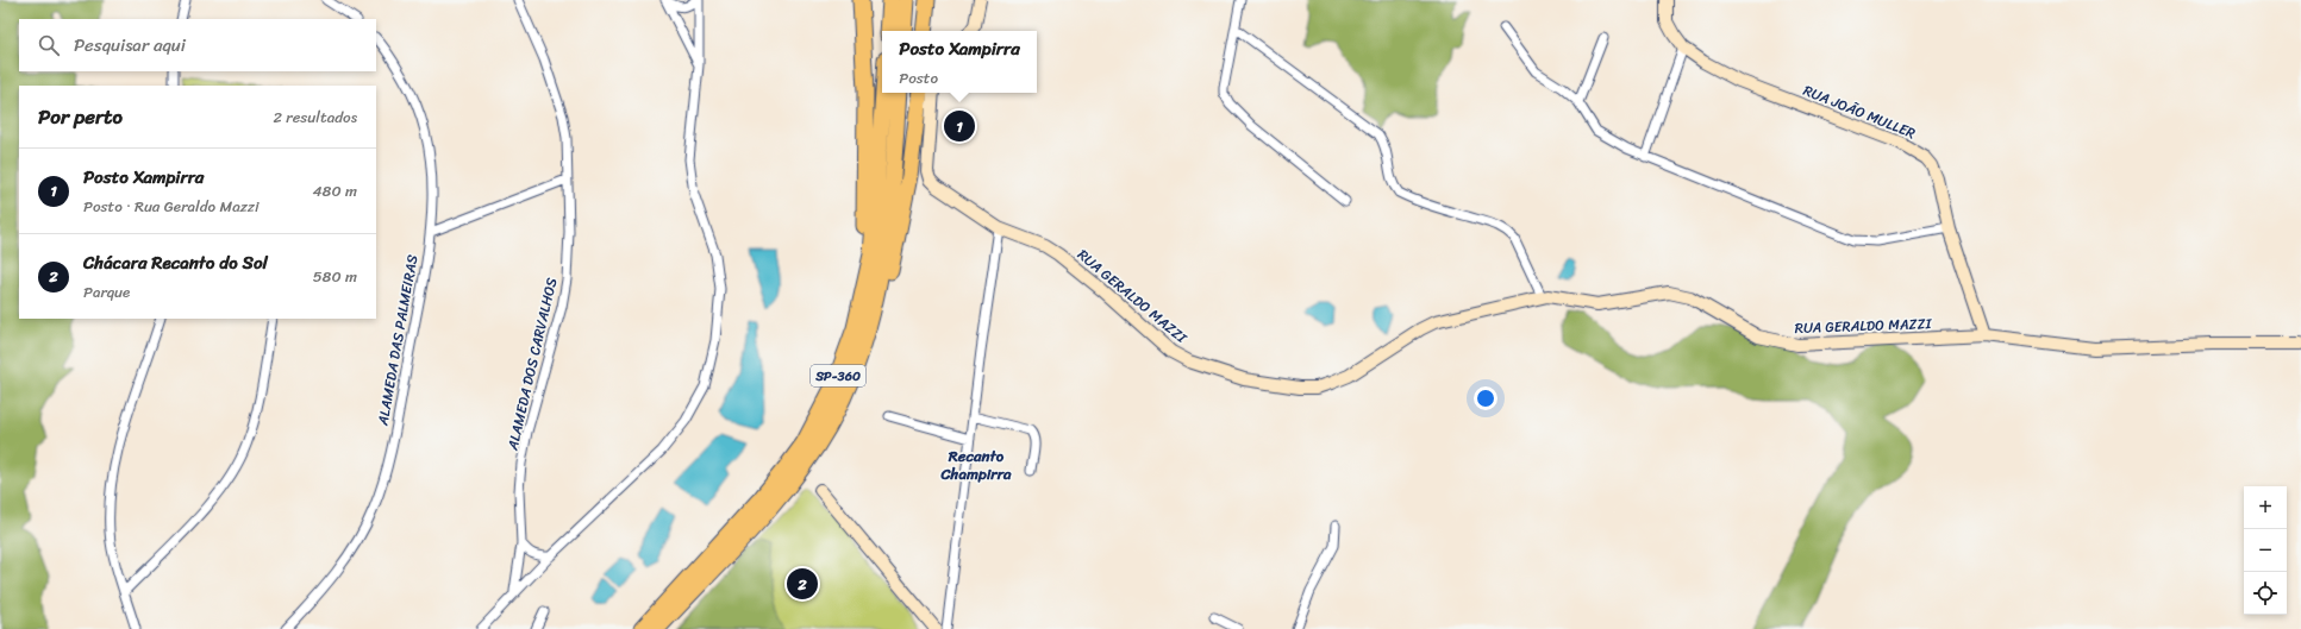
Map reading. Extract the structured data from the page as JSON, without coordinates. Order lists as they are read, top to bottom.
{
  "streets": {
    "highway": ["SP-360"],
    "street": [
      "RUA JOÃO MULLER",
      "RUA GERALDO MAZZI",
      "ALAMEDA DAS PALMEIRAS",
      "ALAMEDA DOS CARVALHOS"
    ]
  },
  "crossings": [
    ["RUA JOÃO MULLER", "RUA GERALDO MAZZI"]
  ],
  "districts": ["Recanto Champirra"],
  "page": {
    "search": "Pesquisar aqui",
    "popup": ["Posto Xampirra", "Posto"],
    "heading": ["Por perto", "2 resultados"],
    "pins": ["1", "2"],
    "list": [
      {
        "mark": "1",
        "name": "Posto Xampirra",
        "note": "Posto · Rua Geraldo Mazzi",
        "value": "480 m"
      },
      {
        "mark": "2",
        "name": "Chácara Recanto do Sol",
        "note": "Parque",
        "value": "580 m"
      }
    ],
    "map_buttons": ["+", "−"]
  }
}
